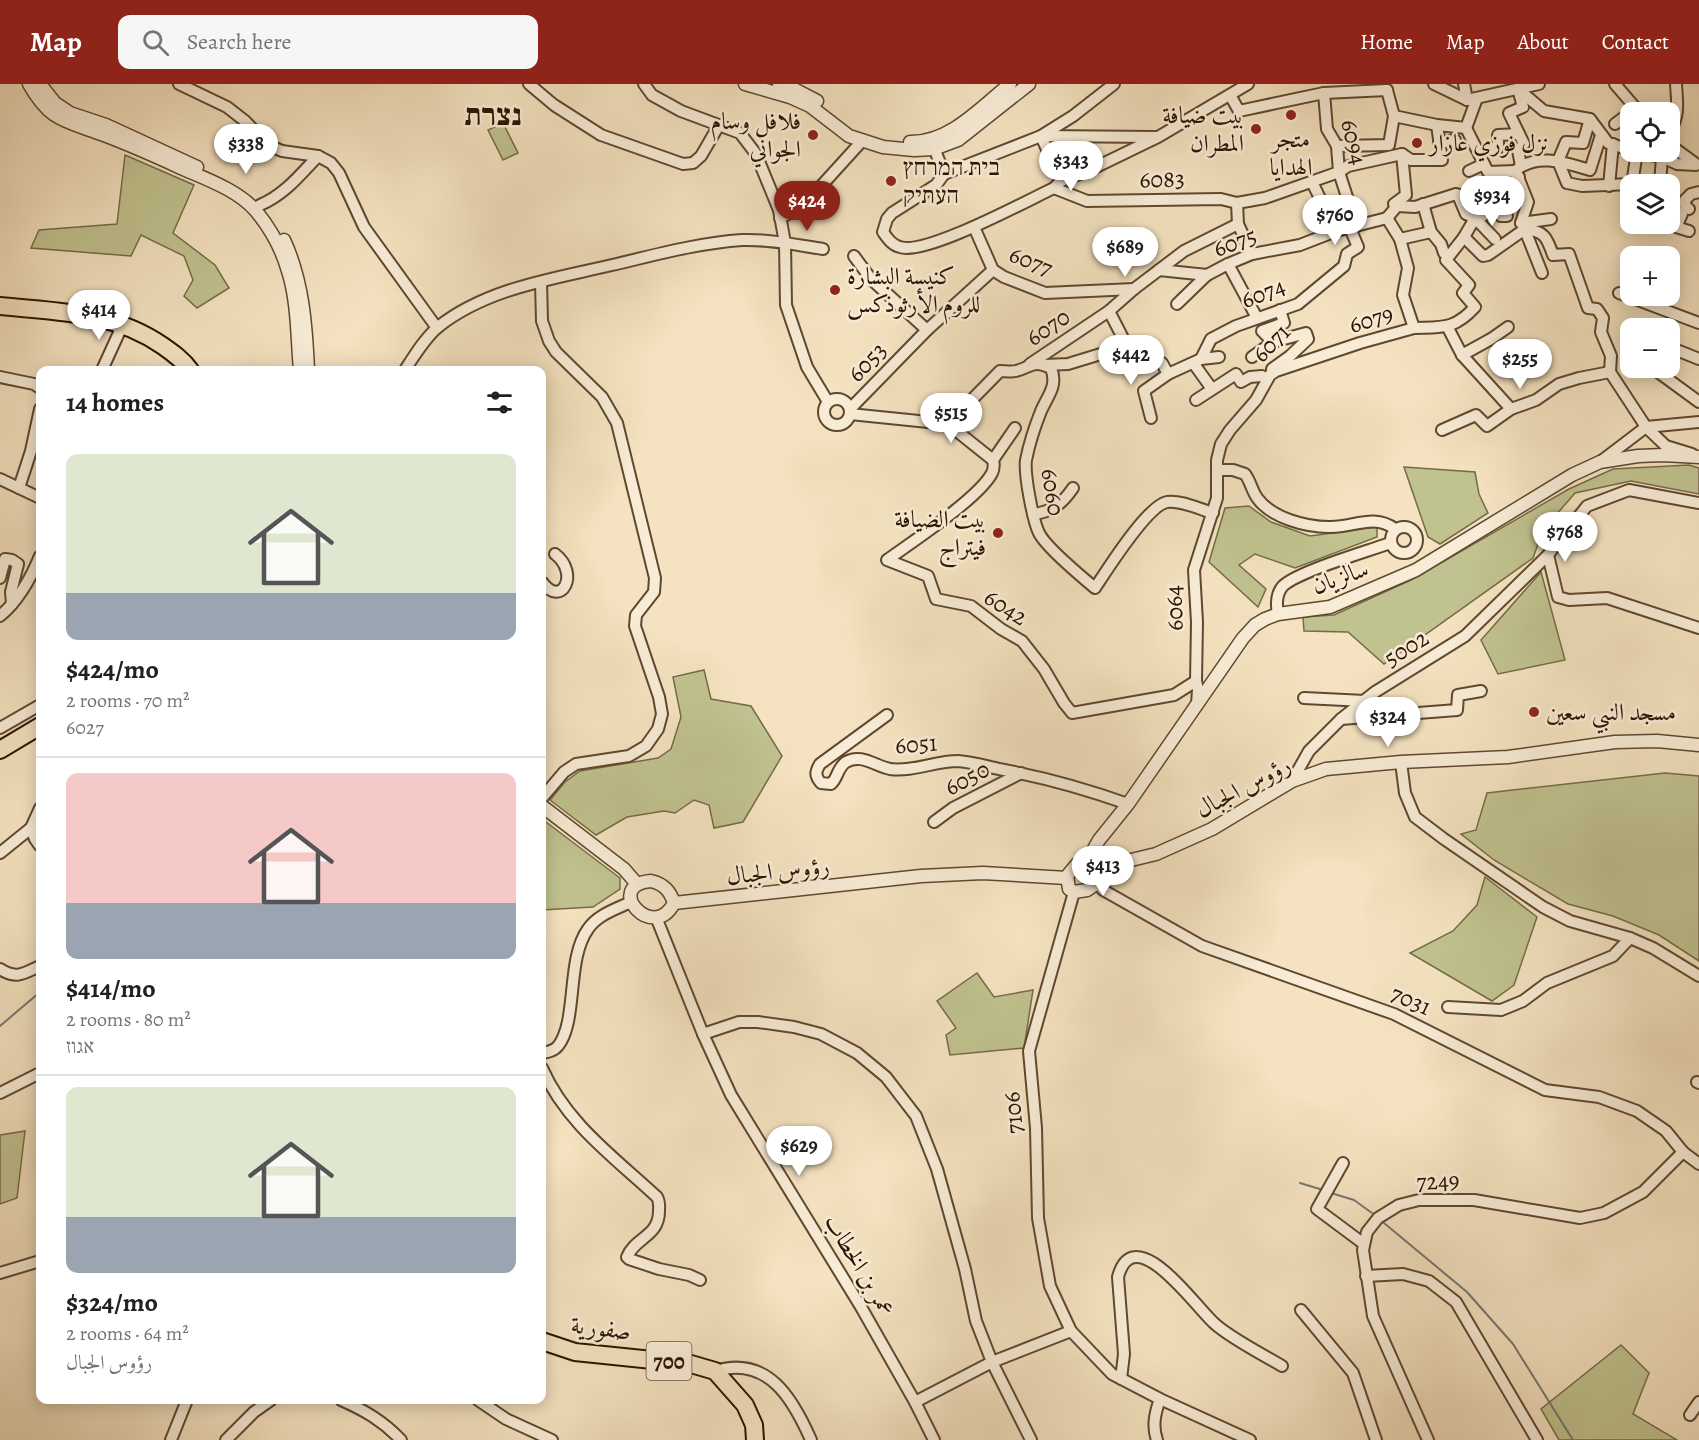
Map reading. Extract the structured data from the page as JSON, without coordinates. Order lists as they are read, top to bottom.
{
  "streets": {
    "main road": ["صفورية", "700"],
    "street": [
      "6094",
      "6083",
      "6075",
      "6077",
      "6074",
      "6079",
      "6070",
      "6071",
      "6053",
      "6060",
      "سالزيان",
      "6042",
      "6064",
      "5002",
      "6051",
      "6050",
      "رؤوس الجبال",
      "7031",
      "7106",
      "7249",
      "عمر بن الخطاب"
    ]
  },
  "crossings": [
    ["6094", "6083"],
    ["6075", "6074"],
    ["6075", "6079"],
    ["6077", "6070"],
    ["6077", "6053"],
    ["6079", "6071"],
    ["6079", "6064"],
    ["6071", "6064"],
    ["6060", "6064"],
    ["سالزيان", "6064"],
    ["سالزيان", "6051"],
    ["سالزيان", "رؤوس الجبال"],
    ["سالزيان", "7031"],
    ["سالزيان", "7106"],
    ["6042", "6064"],
    ["5002", "رؤوس الجبال"],
    ["6051", "6050"],
    ["رؤوس الجبال", "7031"],
    ["رؤوس الجبال", "7106"],
    ["رؤوس الجبال", "عمر بن الخطاب"],
    ["7031", "7106"],
    ["7031", "7249"],
    ["صفورية", "700"]
  ],
  "districts": ["נצרת"],
  "places": [
    "متجر الهدايا",
    "بيت ضيافة المطران",
    "فلافل وسام الجواني",
    "نزل فوزي عازار",
    "בית המרחץ העתיק",
    "كنيسة البشارة للروم الأرثوذكس",
    "بيت الضيافة فيتراج",
    "مسجد النبي سعين"
  ],
  "page": {
    "header": "Map",
    "search": "Search here",
    "nav": [
      "Home",
      "Map",
      "About",
      "Contact"
    ],
    "map_buttons": ["+", "−"],
    "price": [
      "$338",
      "$343",
      "$934",
      "$424",
      "$760",
      "$689",
      "$414",
      "$442",
      "$255",
      "$515",
      "$768",
      "$324",
      "$413",
      "$629"
    ],
    "heading": "14 homes",
    "list": [
      {
        "name": "$424/mo",
        "note": "2 rooms · 70 m² · 6027"
      },
      {
        "name": "$414/mo",
        "note": "2 rooms · 80 m² · אגוז"
      },
      {
        "name": "$324/mo",
        "note": "2 rooms · 64 m² · رؤوس الجبال"
      }
    ]
  }
}
